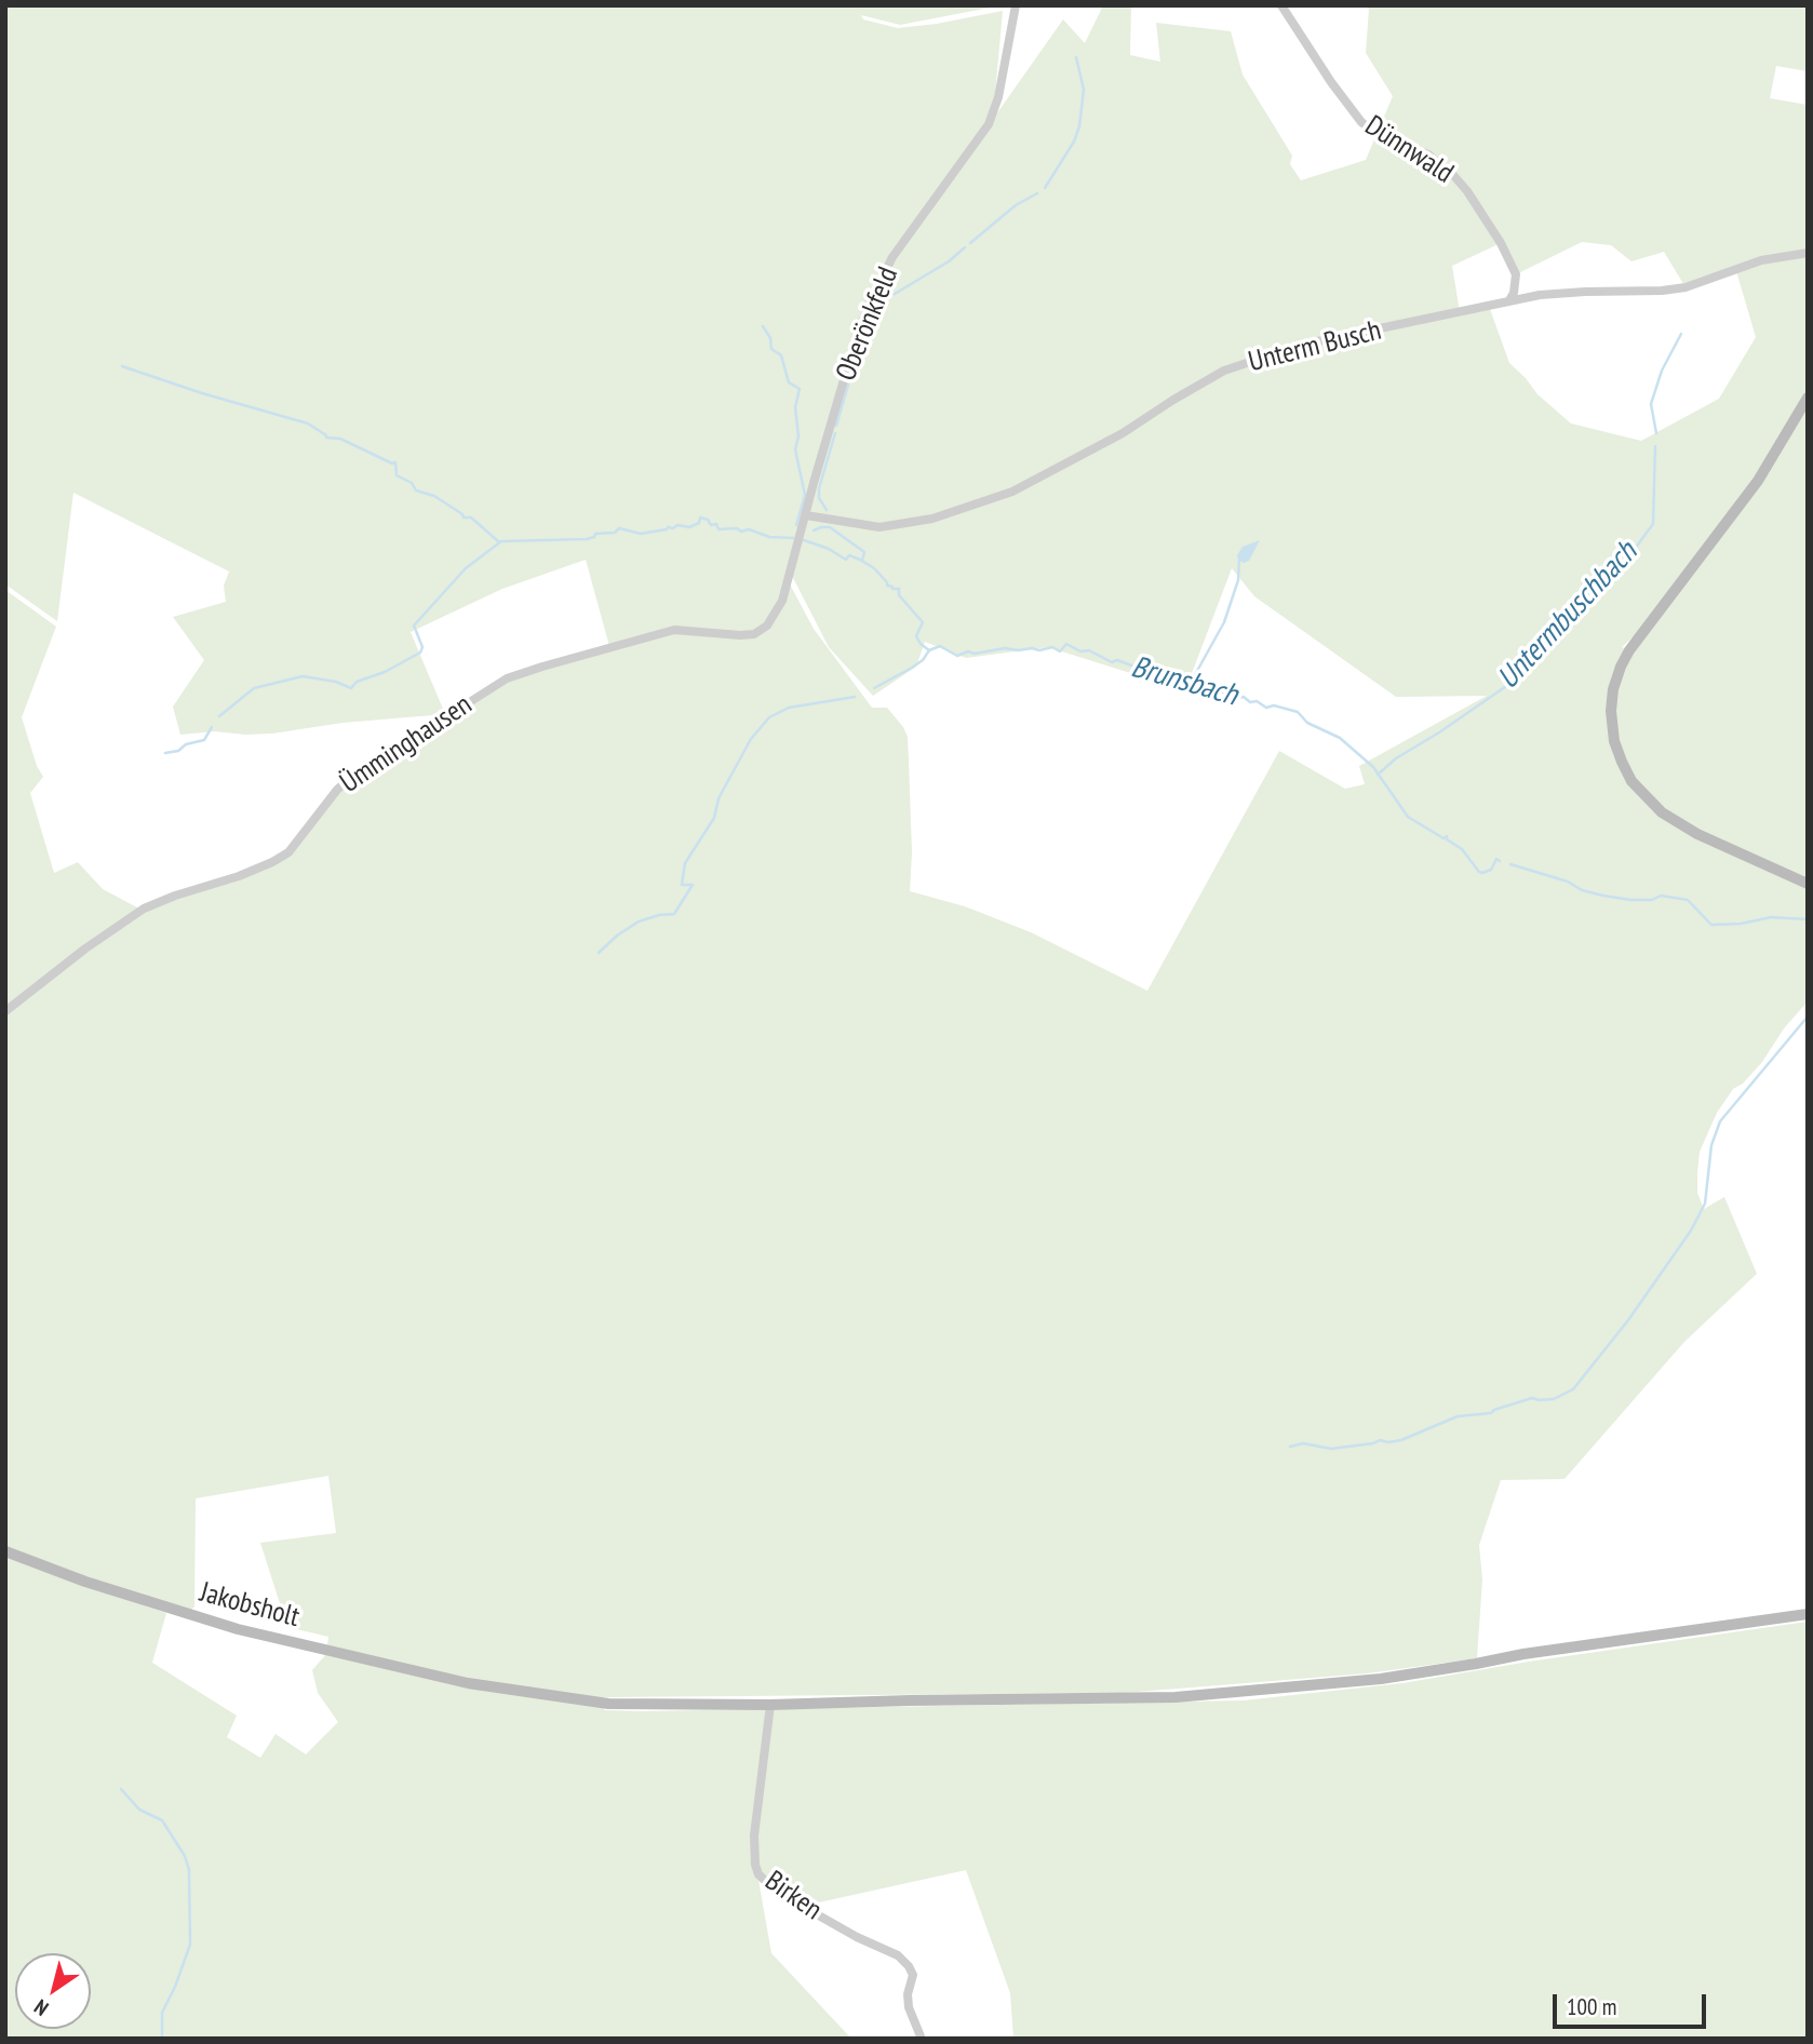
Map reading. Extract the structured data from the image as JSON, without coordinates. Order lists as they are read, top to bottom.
{
  "streets": {
    "main road": ["Jakobsholt"],
    "street": [
      "Dünnwald",
      "Oberönkfeld",
      "Unterm Busch",
      "Ümminghausen",
      "Birken"
    ]
  },
  "crossings": [
    ["Dünnwald", "Unterm Busch"],
    ["Oberönkfeld", "Unterm Busch"],
    ["Oberönkfeld", "Ümminghausen"],
    ["Jakobsholt", "Birken"]
  ],
  "water": ["Untermbuschbach", "Brunsbach"],
  "scale_bar": "100 m",
  "north": "bottom left"
}
